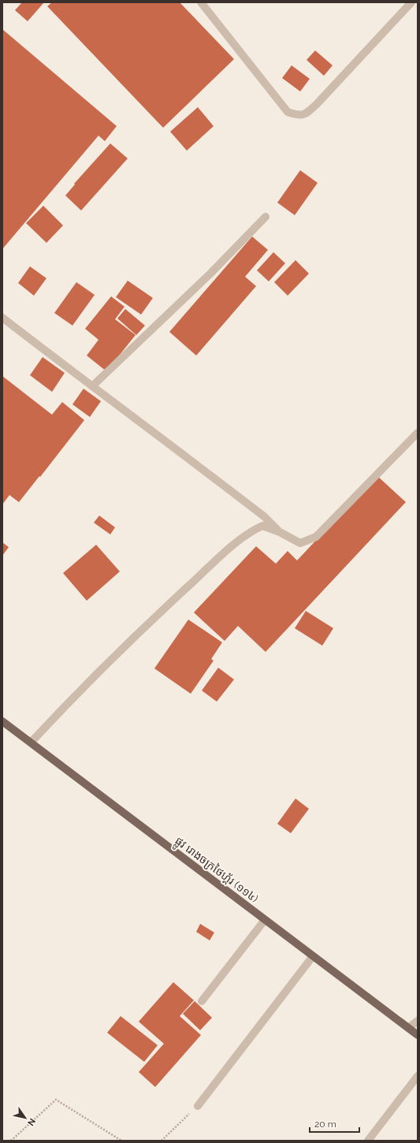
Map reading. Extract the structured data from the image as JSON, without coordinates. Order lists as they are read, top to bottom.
{
  "streets": {
    "main road": ["ផ្លូវ រោងចក្រថៃហ្គ័រ (១១៤)"]
  },
  "scale_bar": "20 m",
  "north": "bottom right"
}
